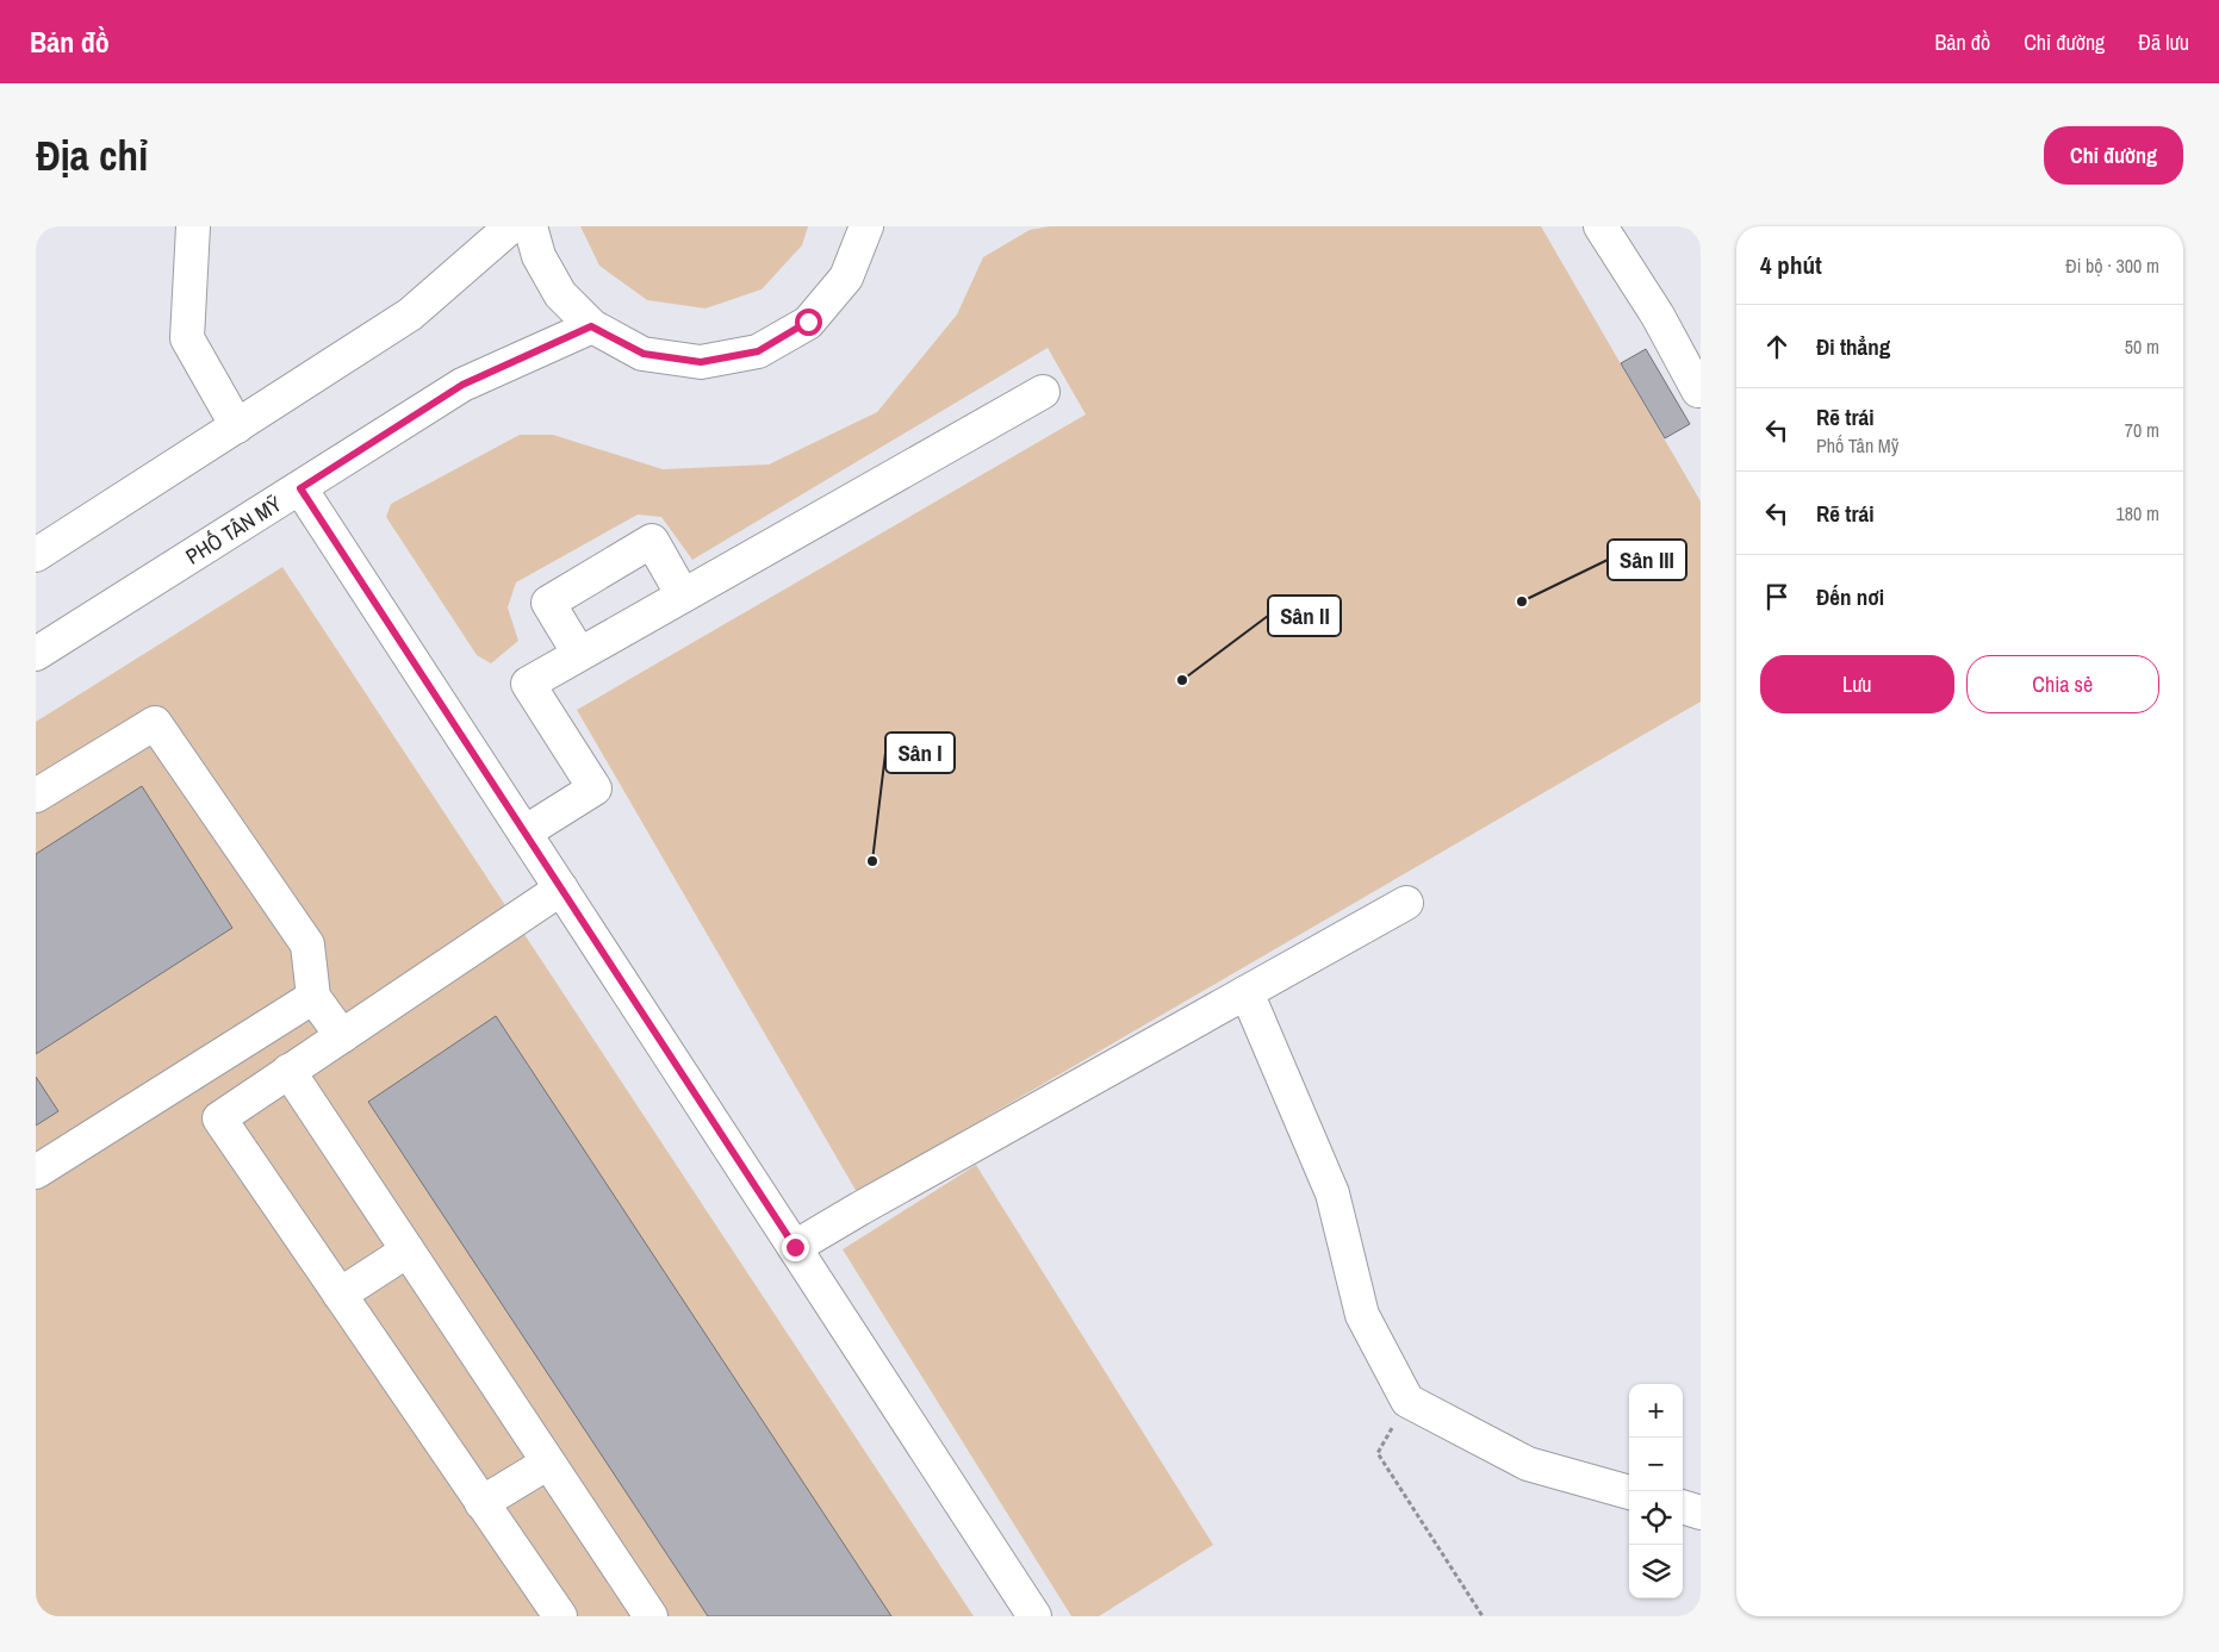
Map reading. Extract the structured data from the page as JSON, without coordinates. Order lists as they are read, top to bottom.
{
  "streets": {
    "street": ["PHỐ TÂN MỸ"]
  },
  "places": ["Sân III", "Sân II", "Sân I"],
  "page": {
    "header": "Bản đồ",
    "nav": ["Bản đồ", "Chỉ đường", "Đã lưu"],
    "buttons": [
      "Chỉ đường",
      ["Lưu", "Chia sẻ"]
    ],
    "title": "Địa chỉ",
    "heading": ["4 phút", "Đi bộ · 300 m"],
    "list": [
      ["Đi thẳng", "50 m"],
      ["Rẽ trái", "Phố Tân Mỹ", "70 m"],
      ["Rẽ trái", "180 m"],
      "Đến nơi"
    ],
    "map_buttons": ["+", "−"]
  }
}
